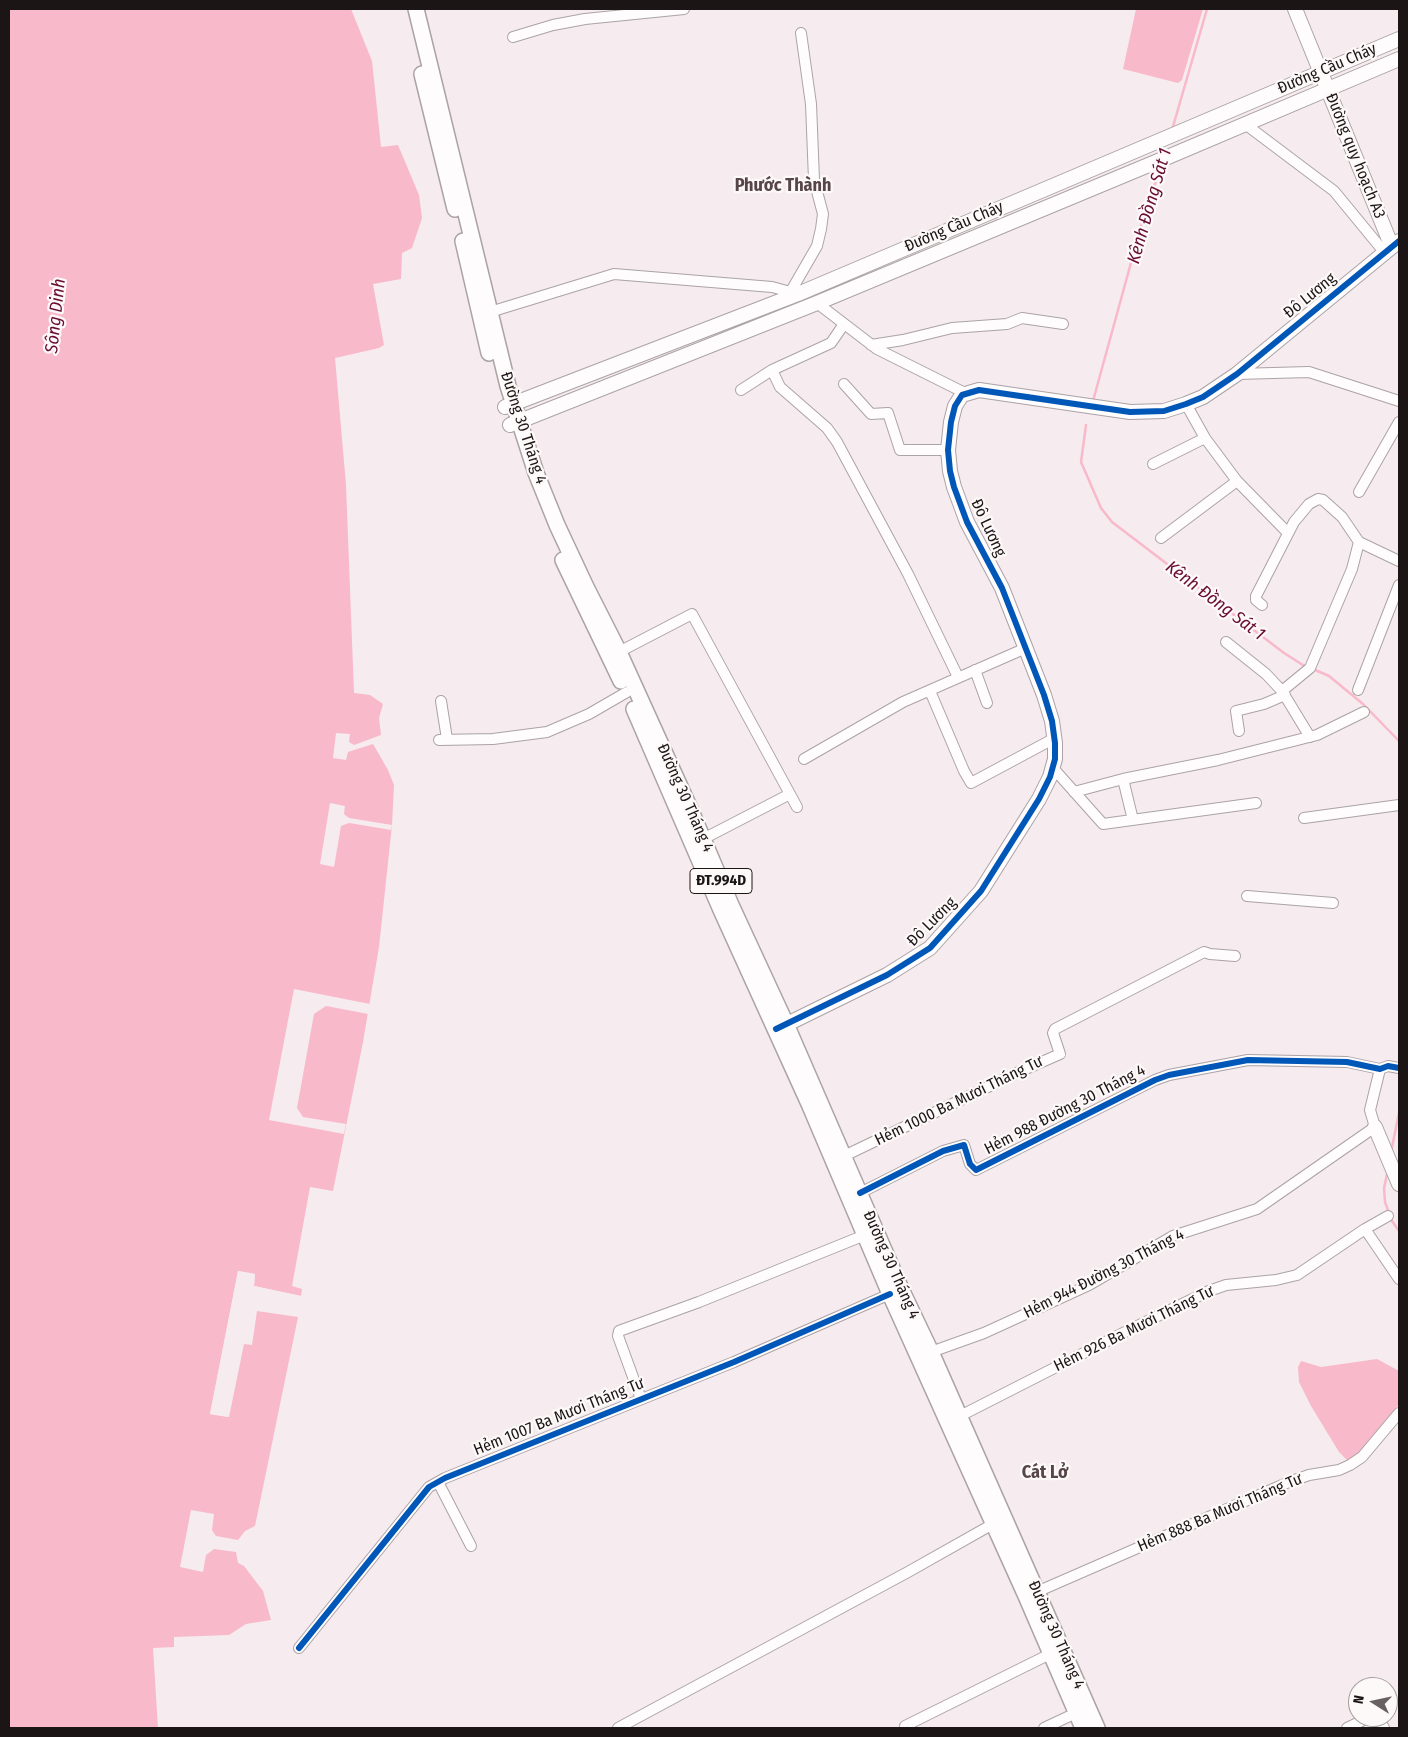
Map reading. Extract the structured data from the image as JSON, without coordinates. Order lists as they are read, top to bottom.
{
  "streets": {
    "main road": [
      "Đường Cầu Cháy",
      "Đường quy hoạch A3",
      "Đô Lương",
      "Đường 30 Tháng 4",
      "ĐT.994D"
    ],
    "street": [
      "Hẻm 1000 Ba Mươi Tháng Tư",
      "Hẻm 988 Đường 30 Tháng 4",
      "Hẻm 944 Đường 30 Tháng 4",
      "Hẻm 926 Ba Mươi Tháng Tư",
      "Hẻm 1007 Ba Mươi Tháng Tư",
      "Hẻm 888 Ba Mươi Tháng Tư"
    ]
  },
  "crossings": [
    ["Đường Cầu Cháy", "Đường quy hoạch A3"],
    ["Đường Cầu Cháy", "Đường 30 Tháng 4"],
    ["Đường quy hoạch A3", "Đô Lương"],
    ["Đô Lương", "Đường 30 Tháng 4"],
    ["Đường 30 Tháng 4", "Hẻm 1000 Ba Mươi Tháng Tư"],
    ["Đường 30 Tháng 4", "Hẻm 988 Đường 30 Tháng 4"],
    ["Đường 30 Tháng 4", "Hẻm 944 Đường 30 Tháng 4"],
    ["Đường 30 Tháng 4", "Hẻm 926 Ba Mươi Tháng Tư"],
    ["Đường 30 Tháng 4", "Hẻm 1007 Ba Mươi Tháng Tư"],
    ["Đường 30 Tháng 4", "Hẻm 888 Ba Mươi Tháng Tư"]
  ],
  "districts": ["Phước Thành", "Cát Lở"],
  "water": ["Kênh Đồng Sát 1", "Sông Dinh"],
  "north": "left"
}
